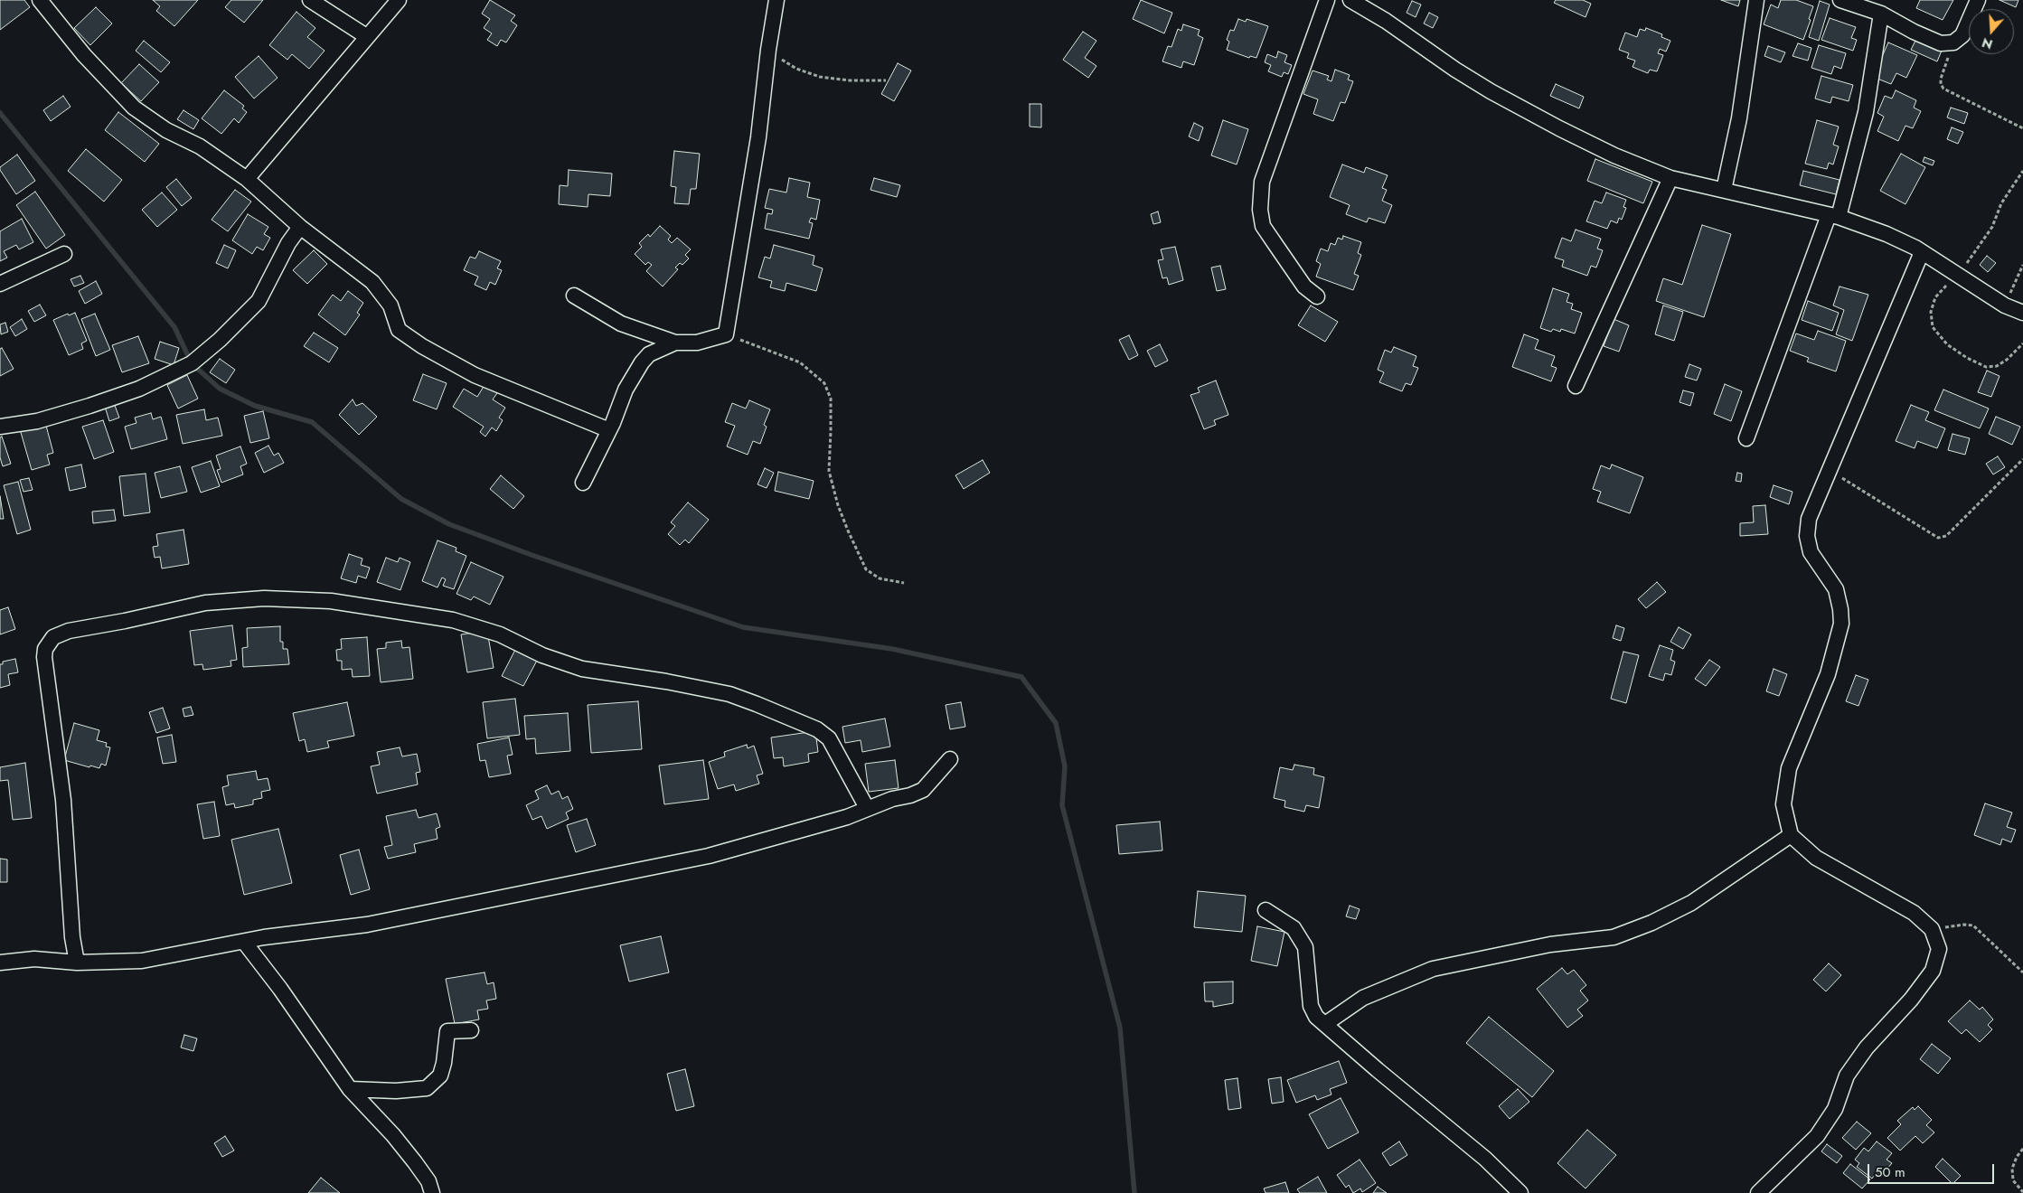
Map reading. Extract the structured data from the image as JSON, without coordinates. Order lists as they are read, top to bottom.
{
  "scale_bar": "50 m",
  "north": "bottom"
}
